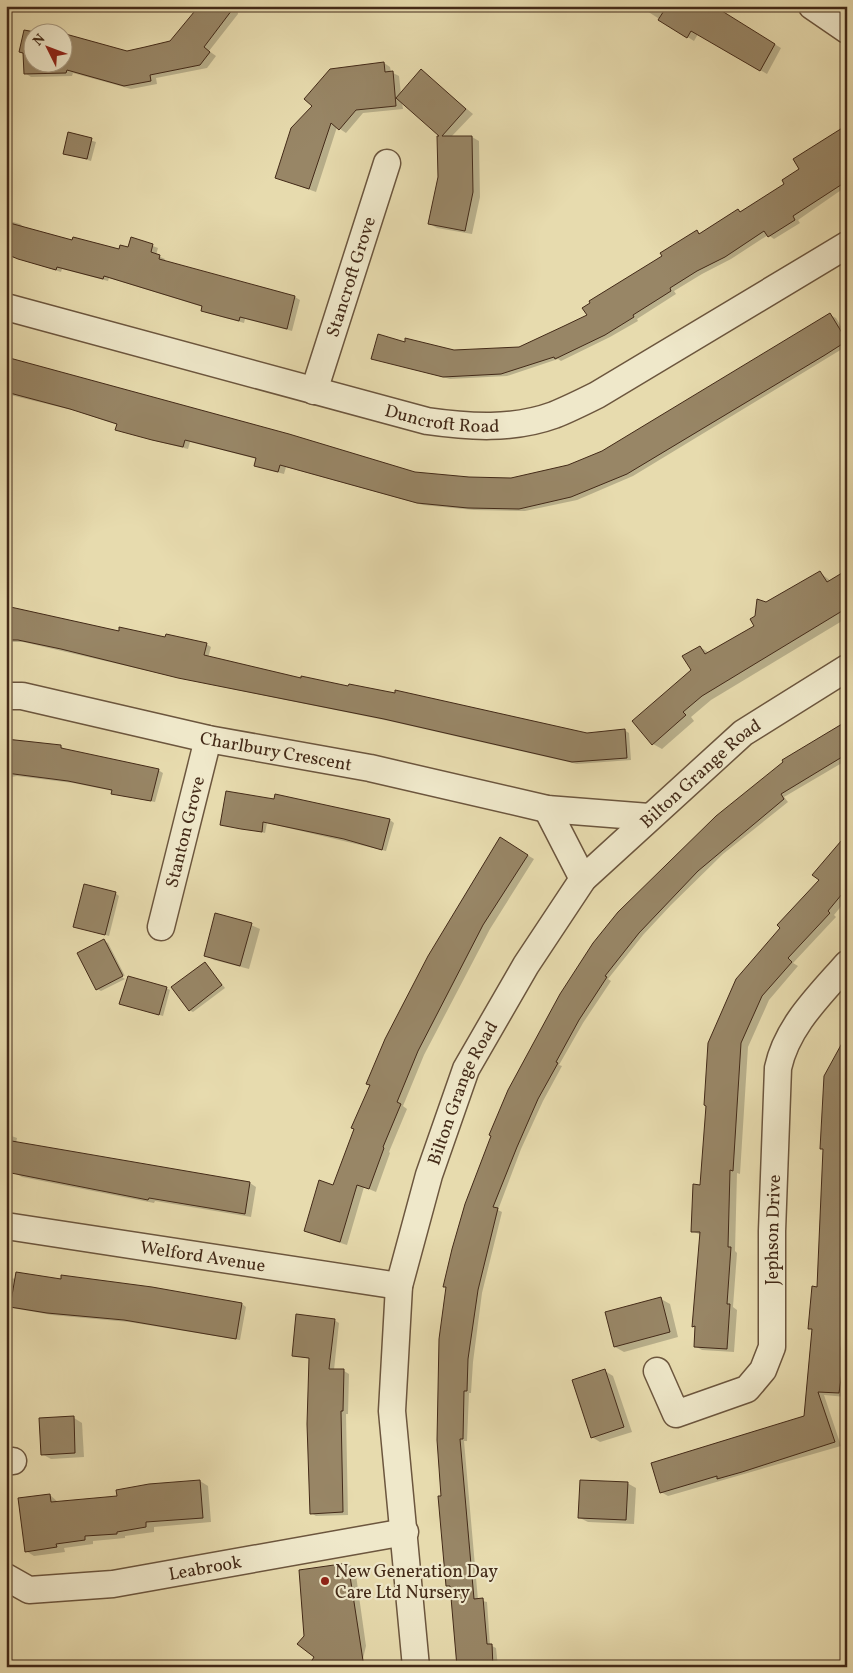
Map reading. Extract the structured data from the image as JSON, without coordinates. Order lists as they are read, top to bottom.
{
  "streets": {
    "street": [
      "Stancroft Grove",
      "Duncroft Road",
      "Charlbury Crescent",
      "Bilton Grange Road",
      "Stanton Grove",
      "Jephson Drive",
      "Welford Avenue",
      "Leabrook"
    ]
  },
  "crossings": [
    ["Stancroft Grove", "Duncroft Road"],
    ["Charlbury Crescent", "Bilton Grange Road"],
    ["Charlbury Crescent", "Stanton Grove"],
    ["Bilton Grange Road", "Welford Avenue"],
    ["Bilton Grange Road", "Leabrook"]
  ],
  "places": ["New Generation Day Care Ltd Nursery"],
  "north": "top left"
}
